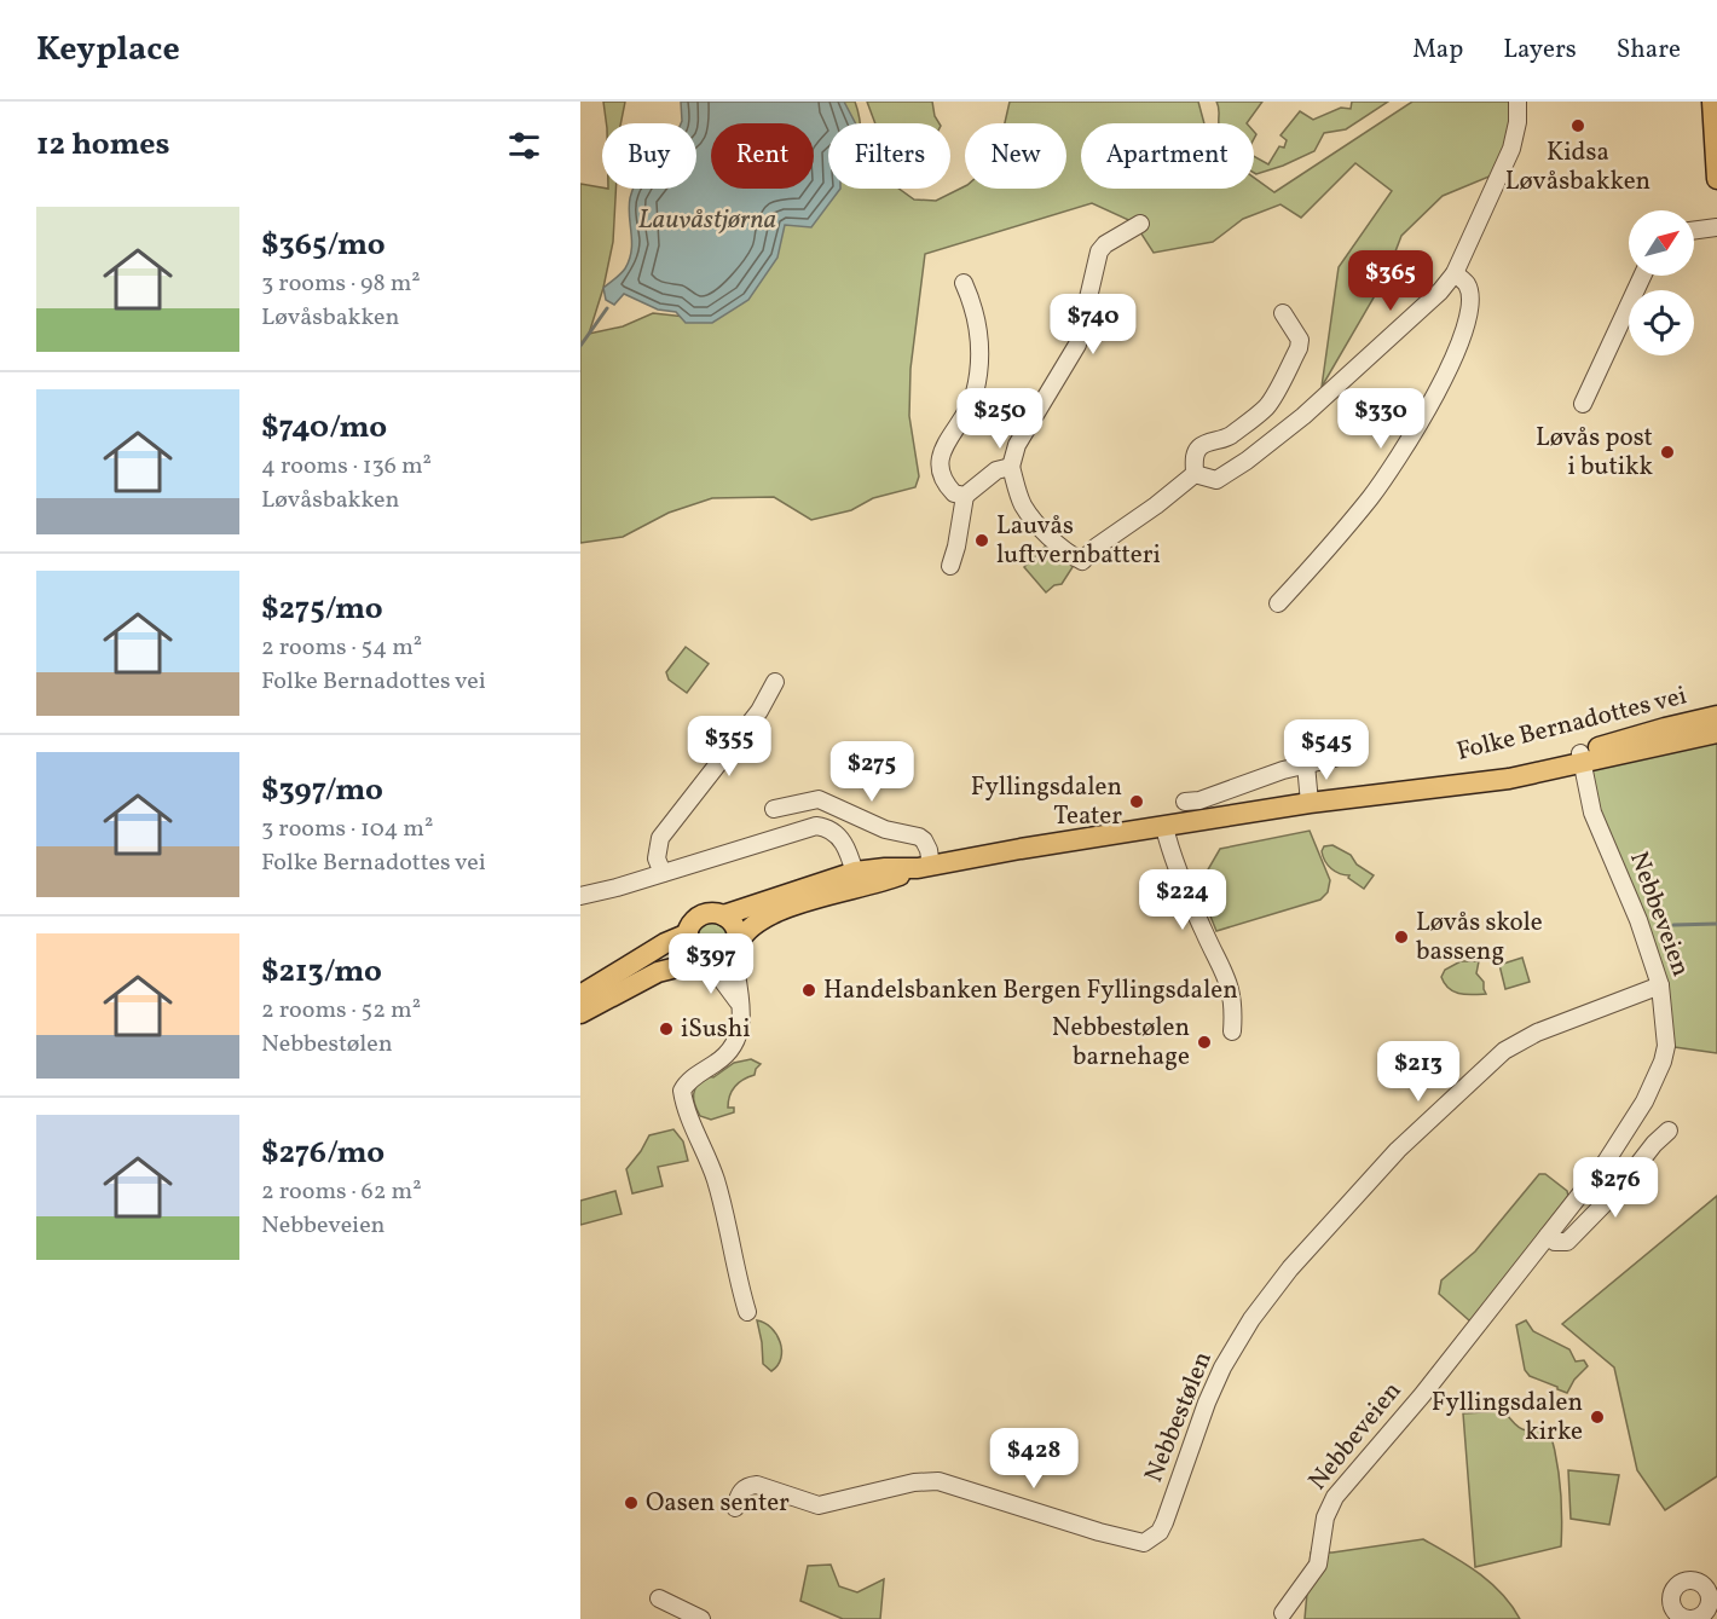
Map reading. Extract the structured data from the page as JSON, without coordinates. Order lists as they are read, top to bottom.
{
  "streets": {
    "main road": ["Folke Bernadottes vei"],
    "street": ["Nebbeveien", "Nebbestølen"]
  },
  "crossings": [
    ["Folke Bernadottes vei", "Nebbeveien"],
    ["Nebbeveien", "Nebbestølen"]
  ],
  "water": ["Lauvåstjørna"],
  "places": [
    "Kidsa Løvåsbakken",
    "Løvås post i butikk",
    "Lauvås luftvernbatteri",
    "Fyllingsdalen Teater",
    "Løvås skole basseng",
    "Handelsbanken Bergen Fyllingsdalen",
    "iSushi",
    "Nebbestølen barnehage",
    "Fyllingsdalen kirke",
    "Oasen senter"
  ],
  "north": "top right",
  "page": {
    "header": "Keyplace",
    "nav": ["Map", "Layers", "Share"],
    "heading": "12 homes",
    "chip": [
      "Buy",
      "Rent",
      "Filters",
      "New",
      "Apartment"
    ],
    "list": [
      {
        "name": "$365/mo",
        "note": "3 rooms · 98 m² · Løvåsbakken"
      },
      {
        "name": "$740/mo",
        "note": "4 rooms · 136 m² · Løvåsbakken"
      },
      {
        "name": "$275/mo",
        "note": "2 rooms · 54 m² · Folke Bernadottes vei"
      },
      {
        "name": "$397/mo",
        "note": "3 rooms · 104 m² · Folke Bernadottes vei"
      },
      {
        "name": "$213/mo",
        "note": "2 rooms · 52 m² · Nebbestølen"
      },
      {
        "name": "$276/mo",
        "note": "2 rooms · 62 m² · Nebbeveien"
      }
    ],
    "price": [
      "$365",
      "$740",
      "$250",
      "$330",
      "$355",
      "$545",
      "$275",
      "$224",
      "$397",
      "$213",
      "$276",
      "$428"
    ]
  }
}
